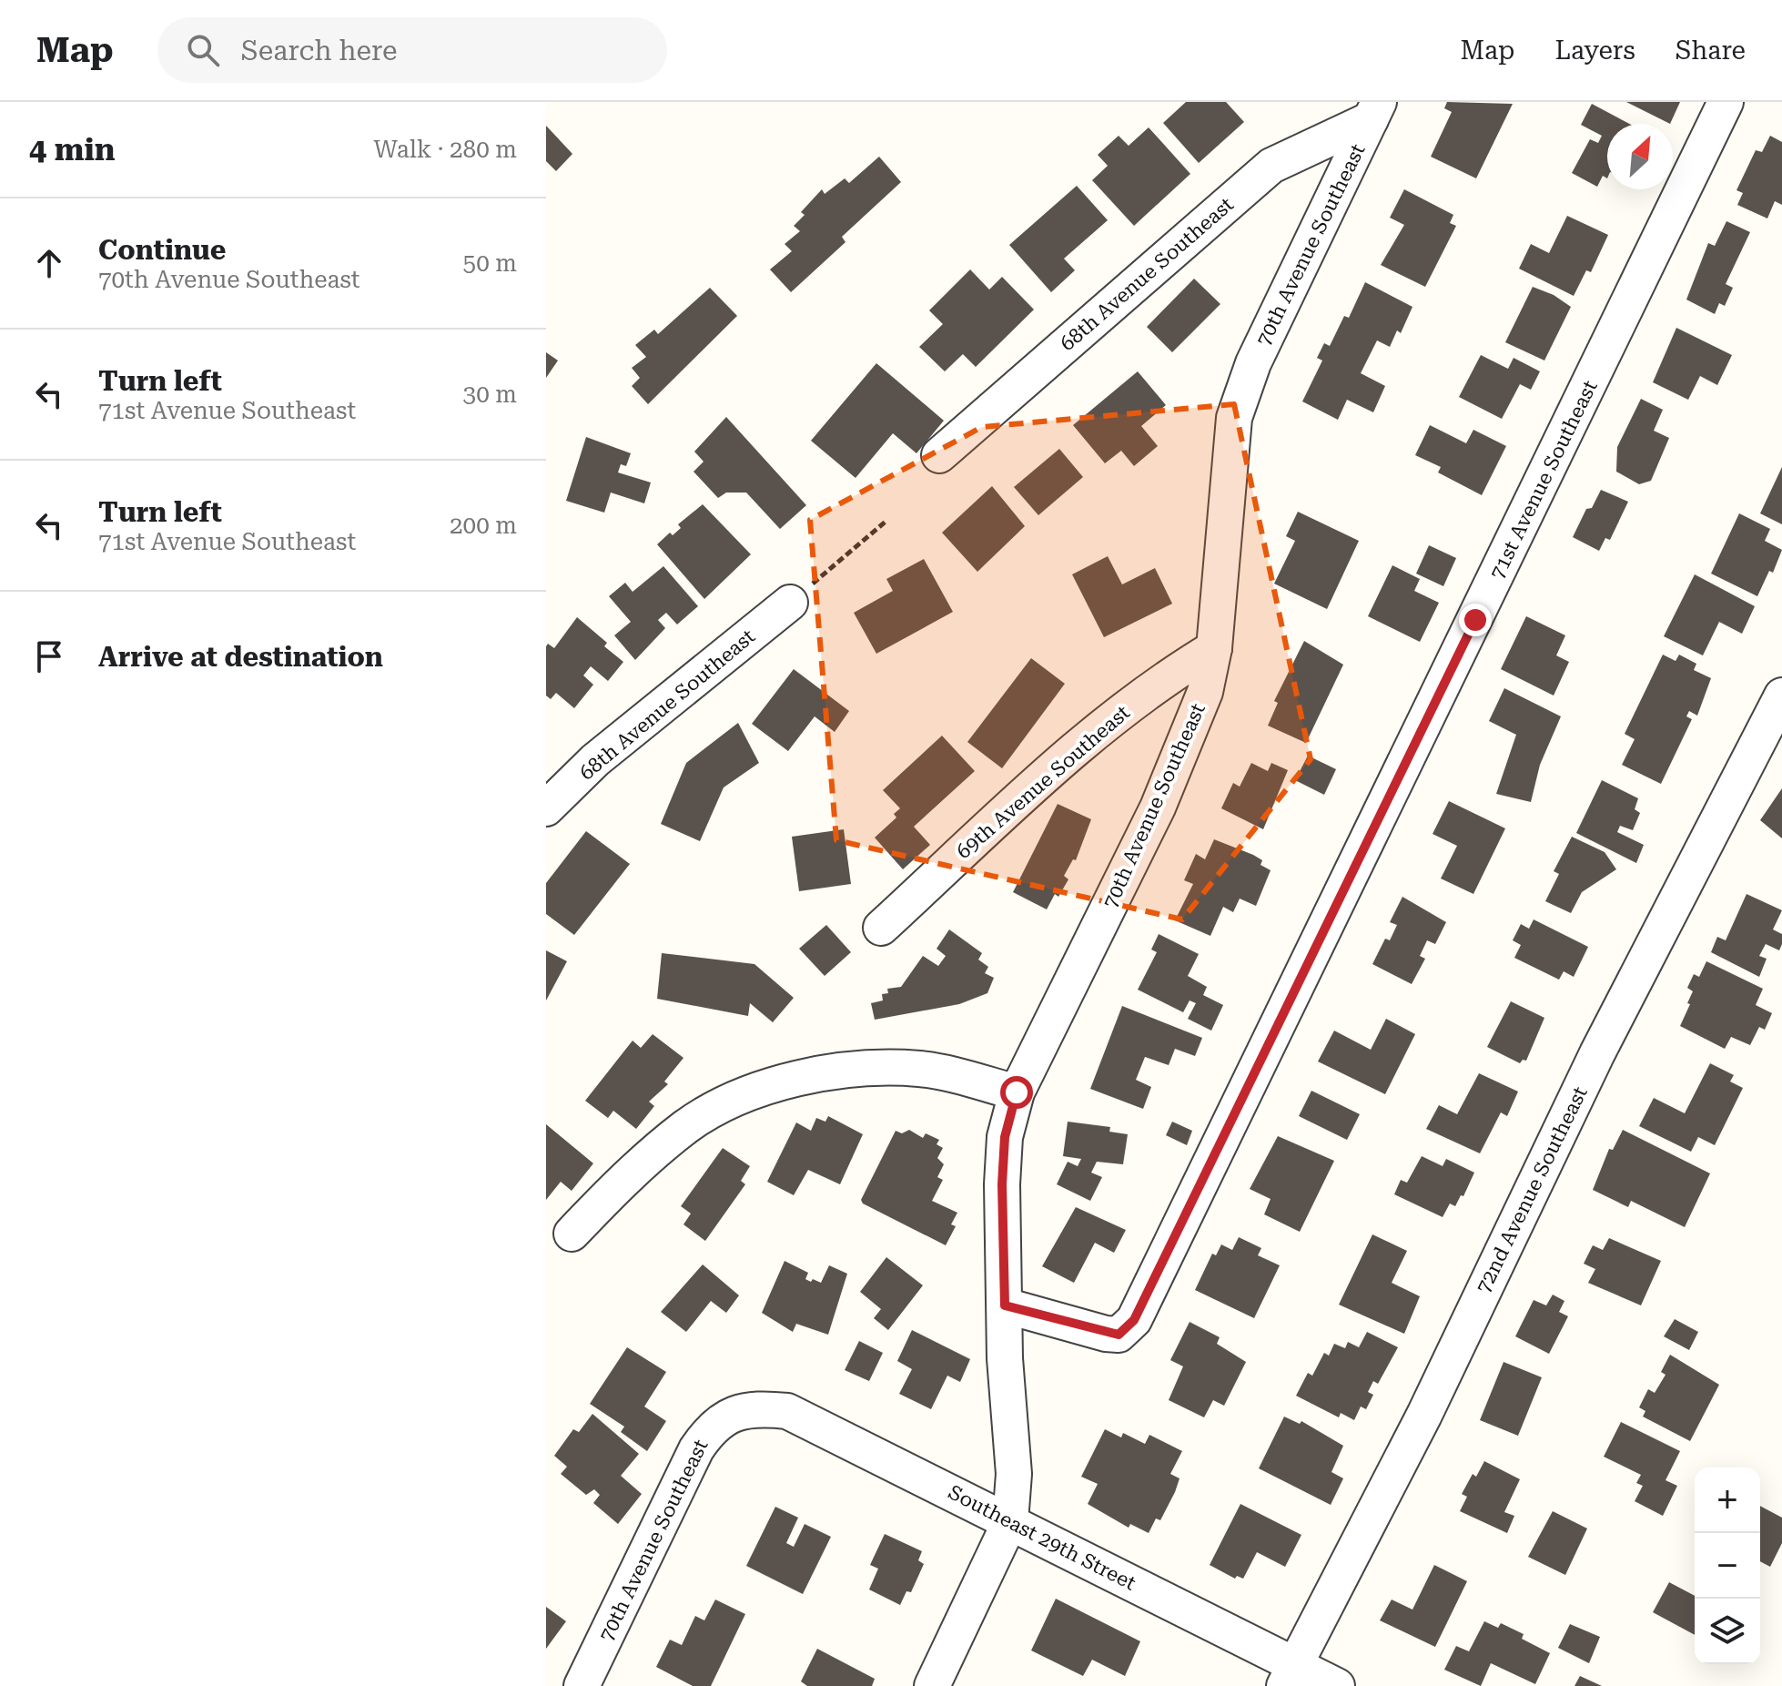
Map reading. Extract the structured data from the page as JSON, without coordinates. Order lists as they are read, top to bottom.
{
  "streets": {
    "street": [
      "70th Avenue Southeast",
      "68th Avenue Southeast",
      "71st Avenue Southeast",
      "69th Avenue Southeast",
      "72nd Avenue Southeast",
      "Southeast 29th Street"
    ]
  },
  "crossings": [
    ["70th Avenue Southeast", "68th Avenue Southeast"],
    ["70th Avenue Southeast", "71st Avenue Southeast"],
    ["70th Avenue Southeast", "69th Avenue Southeast"],
    ["70th Avenue Southeast", "Southeast 29th Street"],
    ["72nd Avenue Southeast", "Southeast 29th Street"]
  ],
  "north": "top right",
  "page": {
    "header": "Map",
    "search": "Search here",
    "nav": ["Map", "Layers", "Share"],
    "heading": ["4 min", "Walk · 280 m"],
    "list": [
      ["Continue", "70th Avenue Southeast", "50 m"],
      ["Turn left", "71st Avenue Southeast", "30 m"],
      ["Turn left", "71st Avenue Southeast", "200 m"],
      "Arrive at destination"
    ],
    "map_buttons": ["+", "−"]
  }
}
